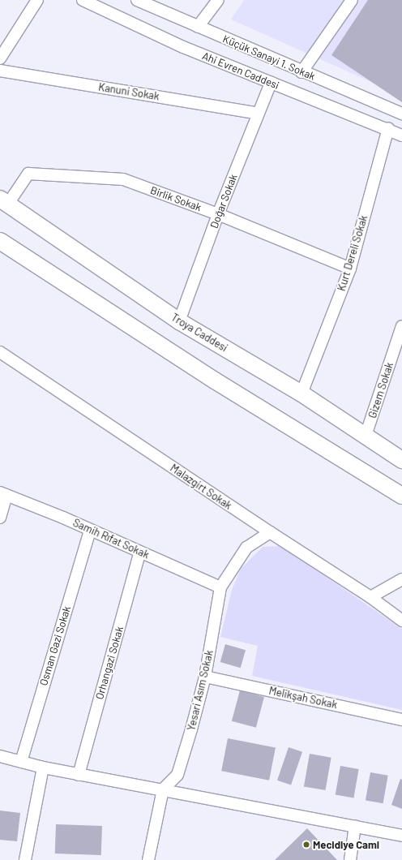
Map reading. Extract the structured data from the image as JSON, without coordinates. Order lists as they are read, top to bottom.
{
  "streets": {
    "main road": ["Troya Caddesi"],
    "street": [
      "Küçük Sanayi 1. Sokak",
      "Ahi Evren Caddesi",
      "Kanuni Sokak",
      "Birlik Sokak",
      "Doğar Sokak",
      "Kurt Dereli Sokak",
      "Gizem Sokak",
      "Malazgirt Sokak",
      "Samih Rıfat Sokak",
      "Osman Gazi Sokak",
      "Orhangazi Sokak",
      "Yesari Asım Sokak",
      "Melikşah Sokak"
    ]
  },
  "crossings": [
    ["Ahi Evren Caddesi", "Doğar Sokak"],
    ["Ahi Evren Caddesi", "Kurt Dereli Sokak"],
    ["Kanuni Sokak", "Doğar Sokak"],
    ["Birlik Sokak", "Doğar Sokak"],
    ["Birlik Sokak", "Kurt Dereli Sokak"],
    ["Birlik Sokak", "Troya Caddesi"],
    ["Doğar Sokak", "Troya Caddesi"],
    ["Kurt Dereli Sokak", "Troya Caddesi"],
    ["Troya Caddesi", "Gizem Sokak"],
    ["Malazgirt Sokak", "Yesari Asım Sokak"],
    ["Samih Rıfat Sokak", "Osman Gazi Sokak"],
    ["Samih Rıfat Sokak", "Orhangazi Sokak"],
    ["Samih Rıfat Sokak", "Yesari Asım Sokak"],
    ["Yesari Asım Sokak", "Melikşah Sokak"]
  ],
  "places": ["Mecidiye Cami"]
}
